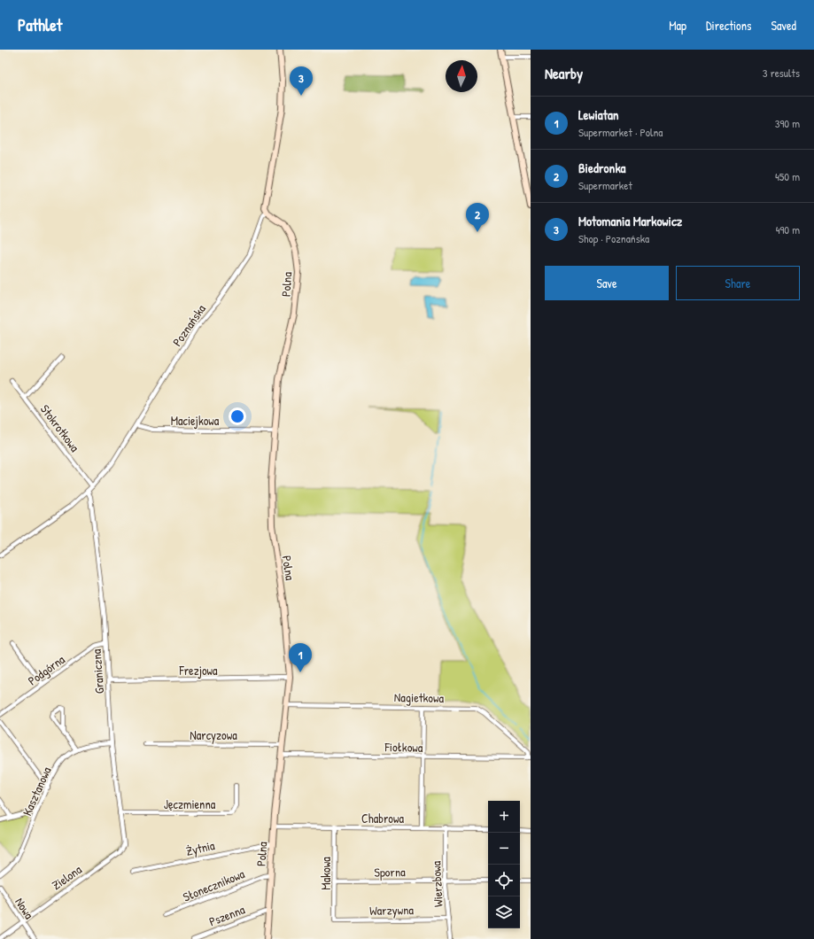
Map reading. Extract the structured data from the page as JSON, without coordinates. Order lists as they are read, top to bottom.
{
  "streets": {
    "street": [
      "Polna",
      "Poznańska",
      "Maciejkowa",
      "Stokrotkowa",
      "Podgórna",
      "Frezjowa",
      "Graniczna",
      "Nagietkowa",
      "Narcyzowa",
      "Fiołkowa",
      "Kasztanowa",
      "Jęczmienna",
      "Chabrowa",
      "Żytnia",
      "Sporna",
      "Makowa",
      "Zielona",
      "Wierzbowa",
      "Słonecznikowa",
      "Nowa",
      "Warzywna",
      "Pszenna"
    ]
  },
  "crossings": [
    ["Polna", "Poznańska"],
    ["Polna", "Maciejkowa"],
    ["Polna", "Frezjowa"],
    ["Polna", "Nagietkowa"],
    ["Polna", "Narcyzowa"],
    ["Polna", "Fiołkowa"],
    ["Polna", "Chabrowa"],
    ["Polna", "Żytnia"],
    ["Polna", "Słonecznikowa"],
    ["Polna", "Pszenna"],
    ["Poznańska", "Maciejkowa"],
    ["Poznańska", "Stokrotkowa"],
    ["Poznańska", "Graniczna"],
    ["Podgórna", "Graniczna"],
    ["Frezjowa", "Graniczna"],
    ["Graniczna", "Kasztanowa"],
    ["Graniczna", "Jęczmienna"],
    ["Graniczna", "Zielona"],
    ["Nagietkowa", "Fiołkowa"],
    ["Chabrowa", "Makowa"],
    ["Chabrowa", "Wierzbowa"],
    ["Sporna", "Makowa"],
    ["Sporna", "Wierzbowa"],
    ["Makowa", "Warzywna"],
    ["Zielona", "Nowa"],
    ["Wierzbowa", "Warzywna"]
  ],
  "north": "top",
  "page": {
    "header": "Pathlet",
    "nav": ["Map", "Directions", "Saved"],
    "heading": ["Nearby", "3 results"],
    "pins": ["3", "2", "1"],
    "list": [
      {
        "mark": "1",
        "name": "Lewiatan",
        "note": "Supermarket · Polna",
        "value": "390 m"
      },
      {
        "mark": "2",
        "name": "Biedronka",
        "note": "Supermarket",
        "value": "450 m"
      },
      {
        "mark": "3",
        "name": "Motomania Markowicz",
        "note": "Shop · Poznańska",
        "value": "490 m"
      }
    ],
    "buttons": ["Save", "Share"],
    "map_buttons": ["+", "−"]
  }
}
